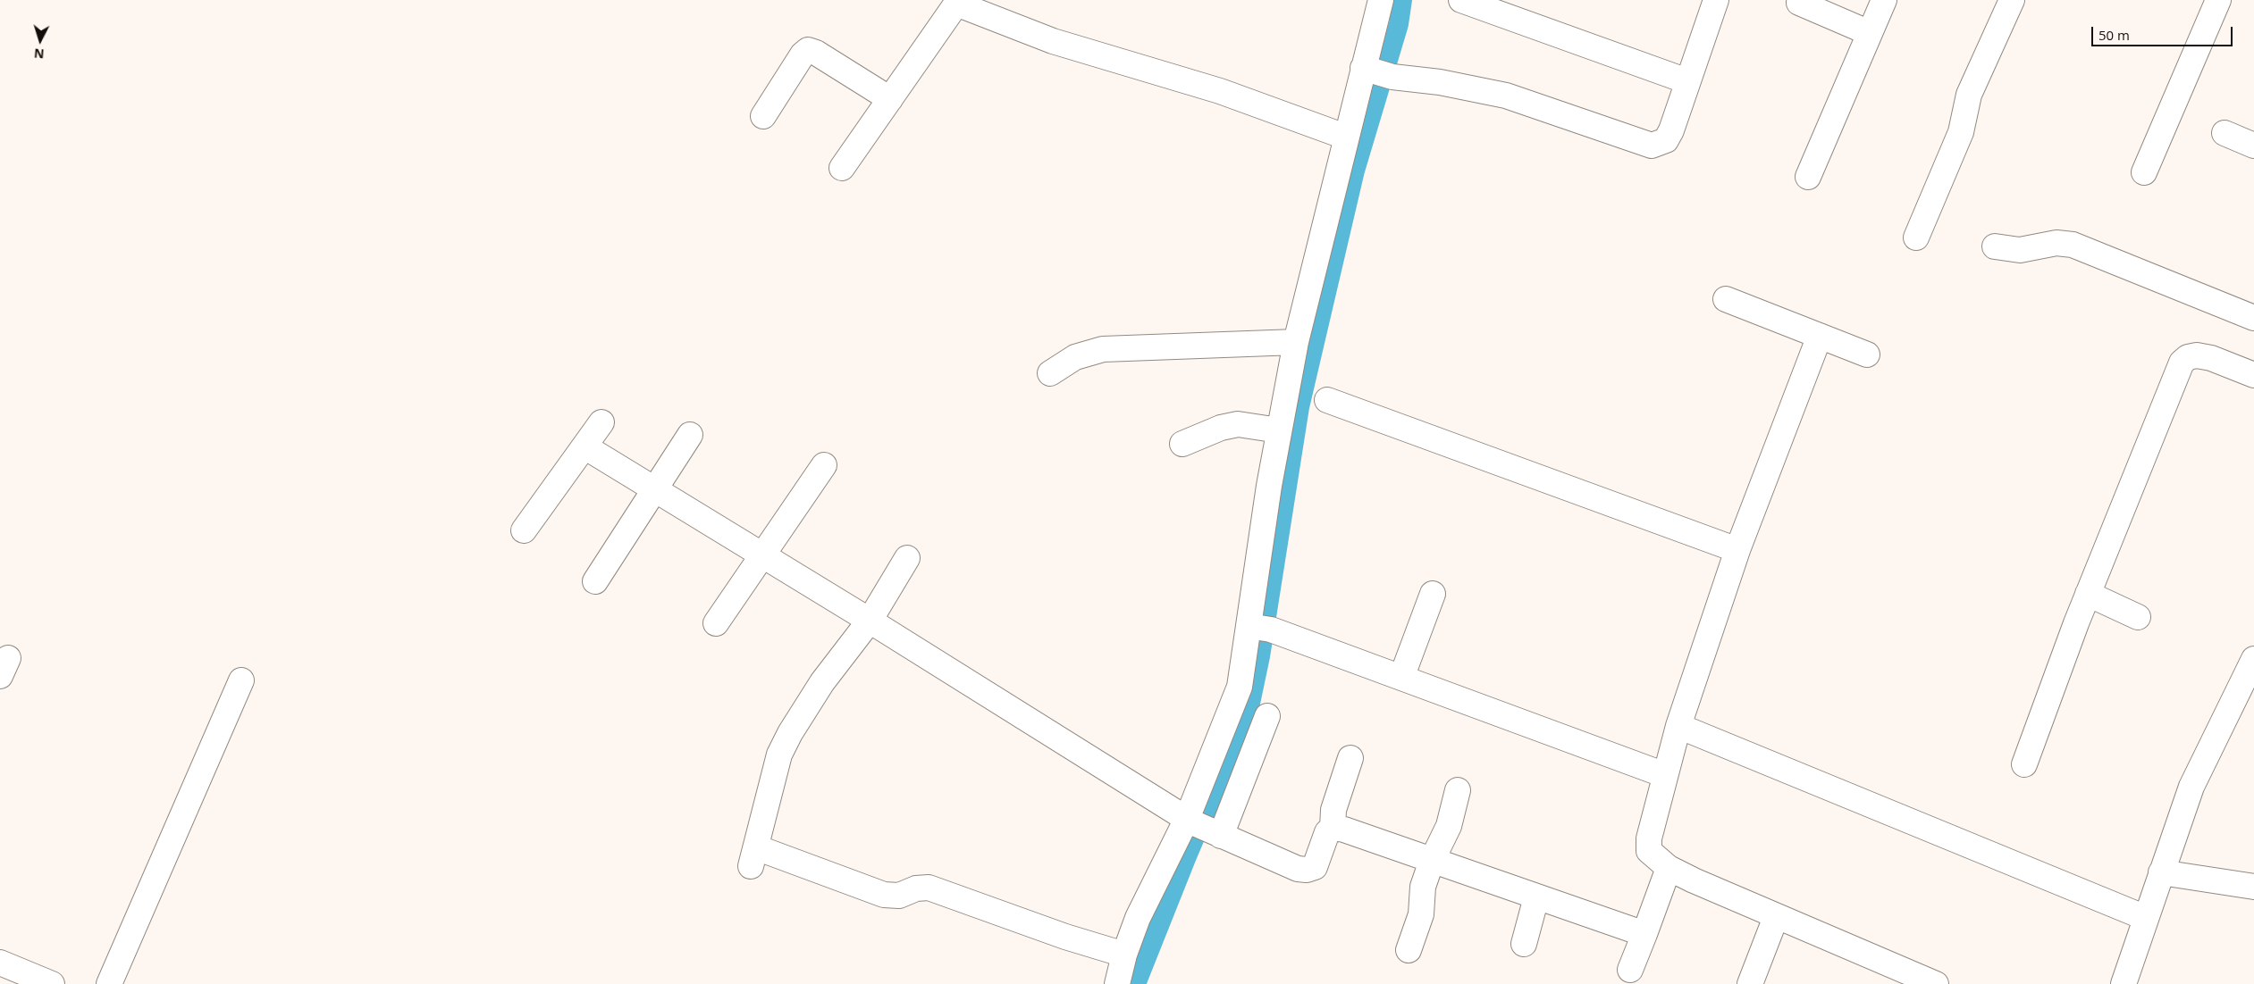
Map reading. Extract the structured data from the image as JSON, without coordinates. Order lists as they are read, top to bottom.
{
  "scale_bar": "50 m",
  "north": "bottom"
}
